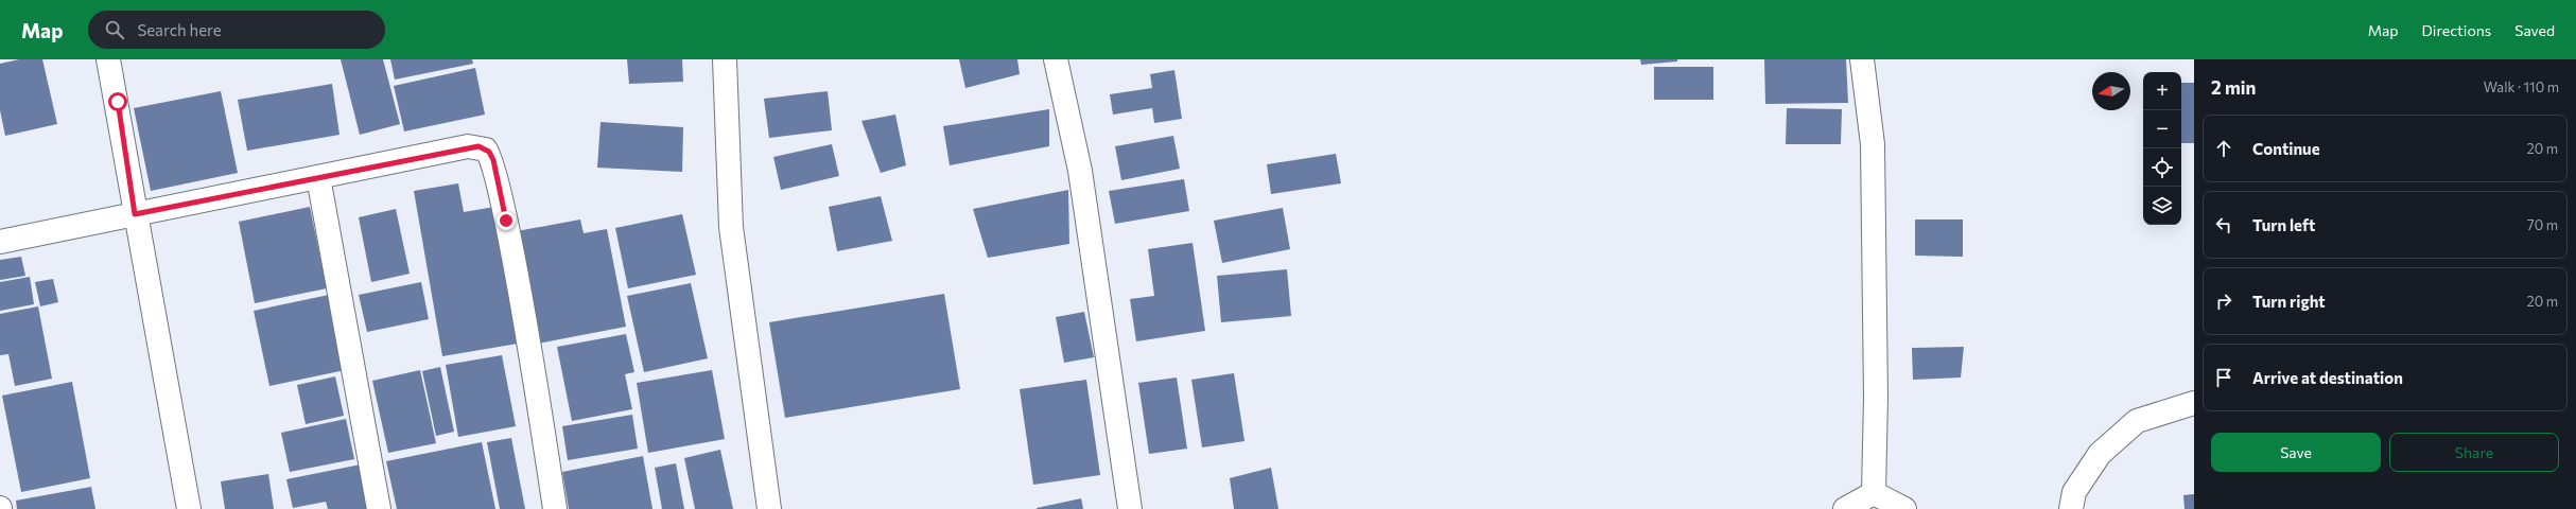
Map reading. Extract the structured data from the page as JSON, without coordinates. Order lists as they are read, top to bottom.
{
  "north": "left",
  "page": {
    "header": "Map",
    "search": "Search here",
    "nav": ["Map", "Directions", "Saved"],
    "heading": ["2 min", "Walk · 110 m"],
    "map_buttons": ["+", "−"],
    "list": [
      ["Continue", "20 m"],
      ["Turn left", "70 m"],
      ["Turn right", "20 m"],
      "Arrive at destination"
    ],
    "buttons": ["Save", "Share"]
  }
}
